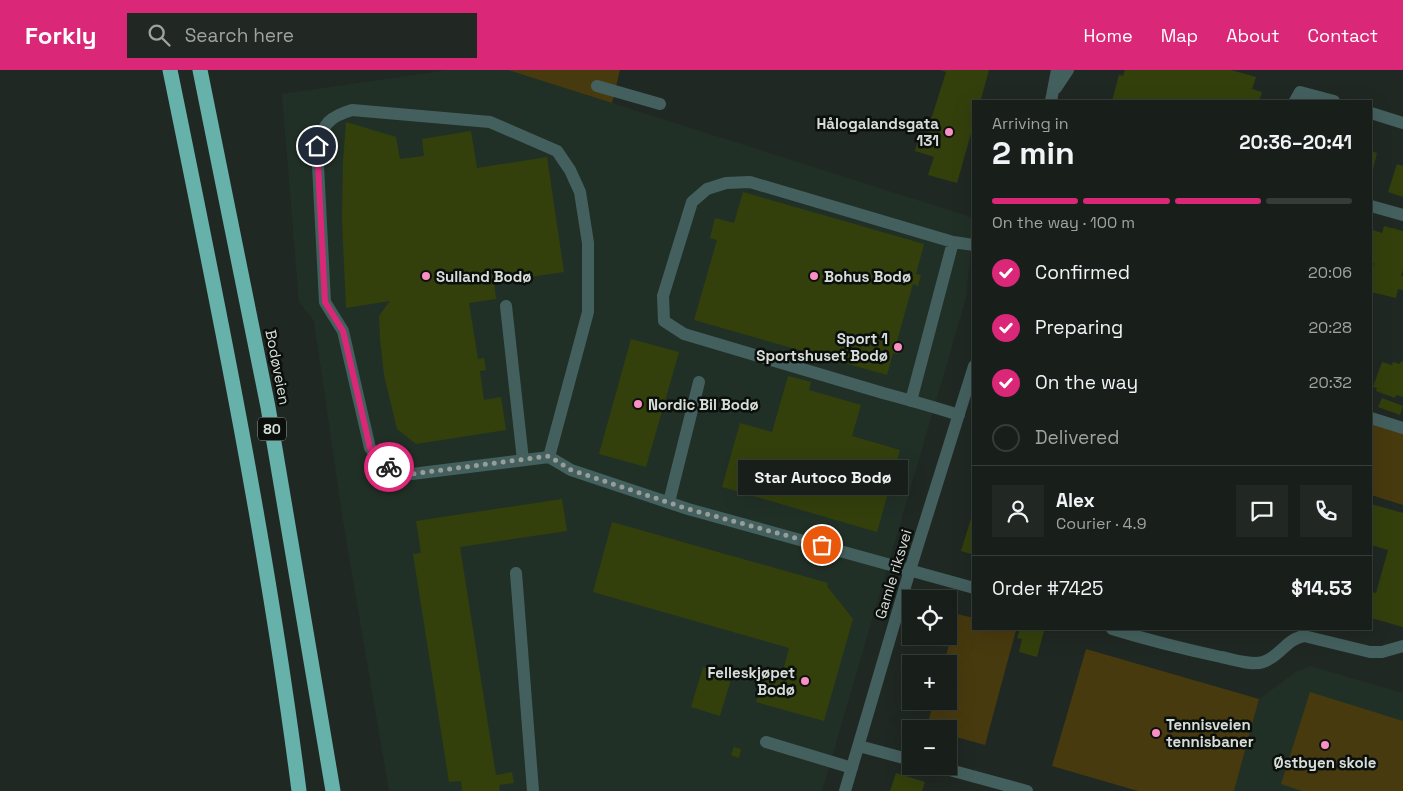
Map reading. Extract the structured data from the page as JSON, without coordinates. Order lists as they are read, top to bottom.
{
  "streets": {
    "highway": ["Bodøveien", "80"],
    "street": ["Gamle riksvei"]
  },
  "places": [
    "Hålogalandsgata 131",
    "Sulland Bodø",
    "Bohus Bodø",
    "Sport 1 Sportshuset Bodø",
    "Nordic Bil Bodø",
    "Star Autoco Bodø",
    "Felleskjøpet Bodø",
    "Tennisveien tennisbaner",
    "Østbyen skole"
  ],
  "page": {
    "header": "Forkly",
    "search": "Search here",
    "nav": [
      "Home",
      "Map",
      "About",
      "Contact"
    ],
    "heading": ["2 min", "Arriving in", "20:36–20:41"],
    "panel": [
      "Alex",
      "Courier · 4.9",
      "Order #7425",
      "$14.53"
    ],
    "bar": "On the way · 100 m",
    "list": [
      ["Confirmed", "20:06"],
      ["Preparing", "20:28"],
      ["On the way", "20:32"],
      "Delivered"
    ],
    "bubble": "Star Autoco Bodø",
    "map_buttons": ["+", "−"]
  }
}
